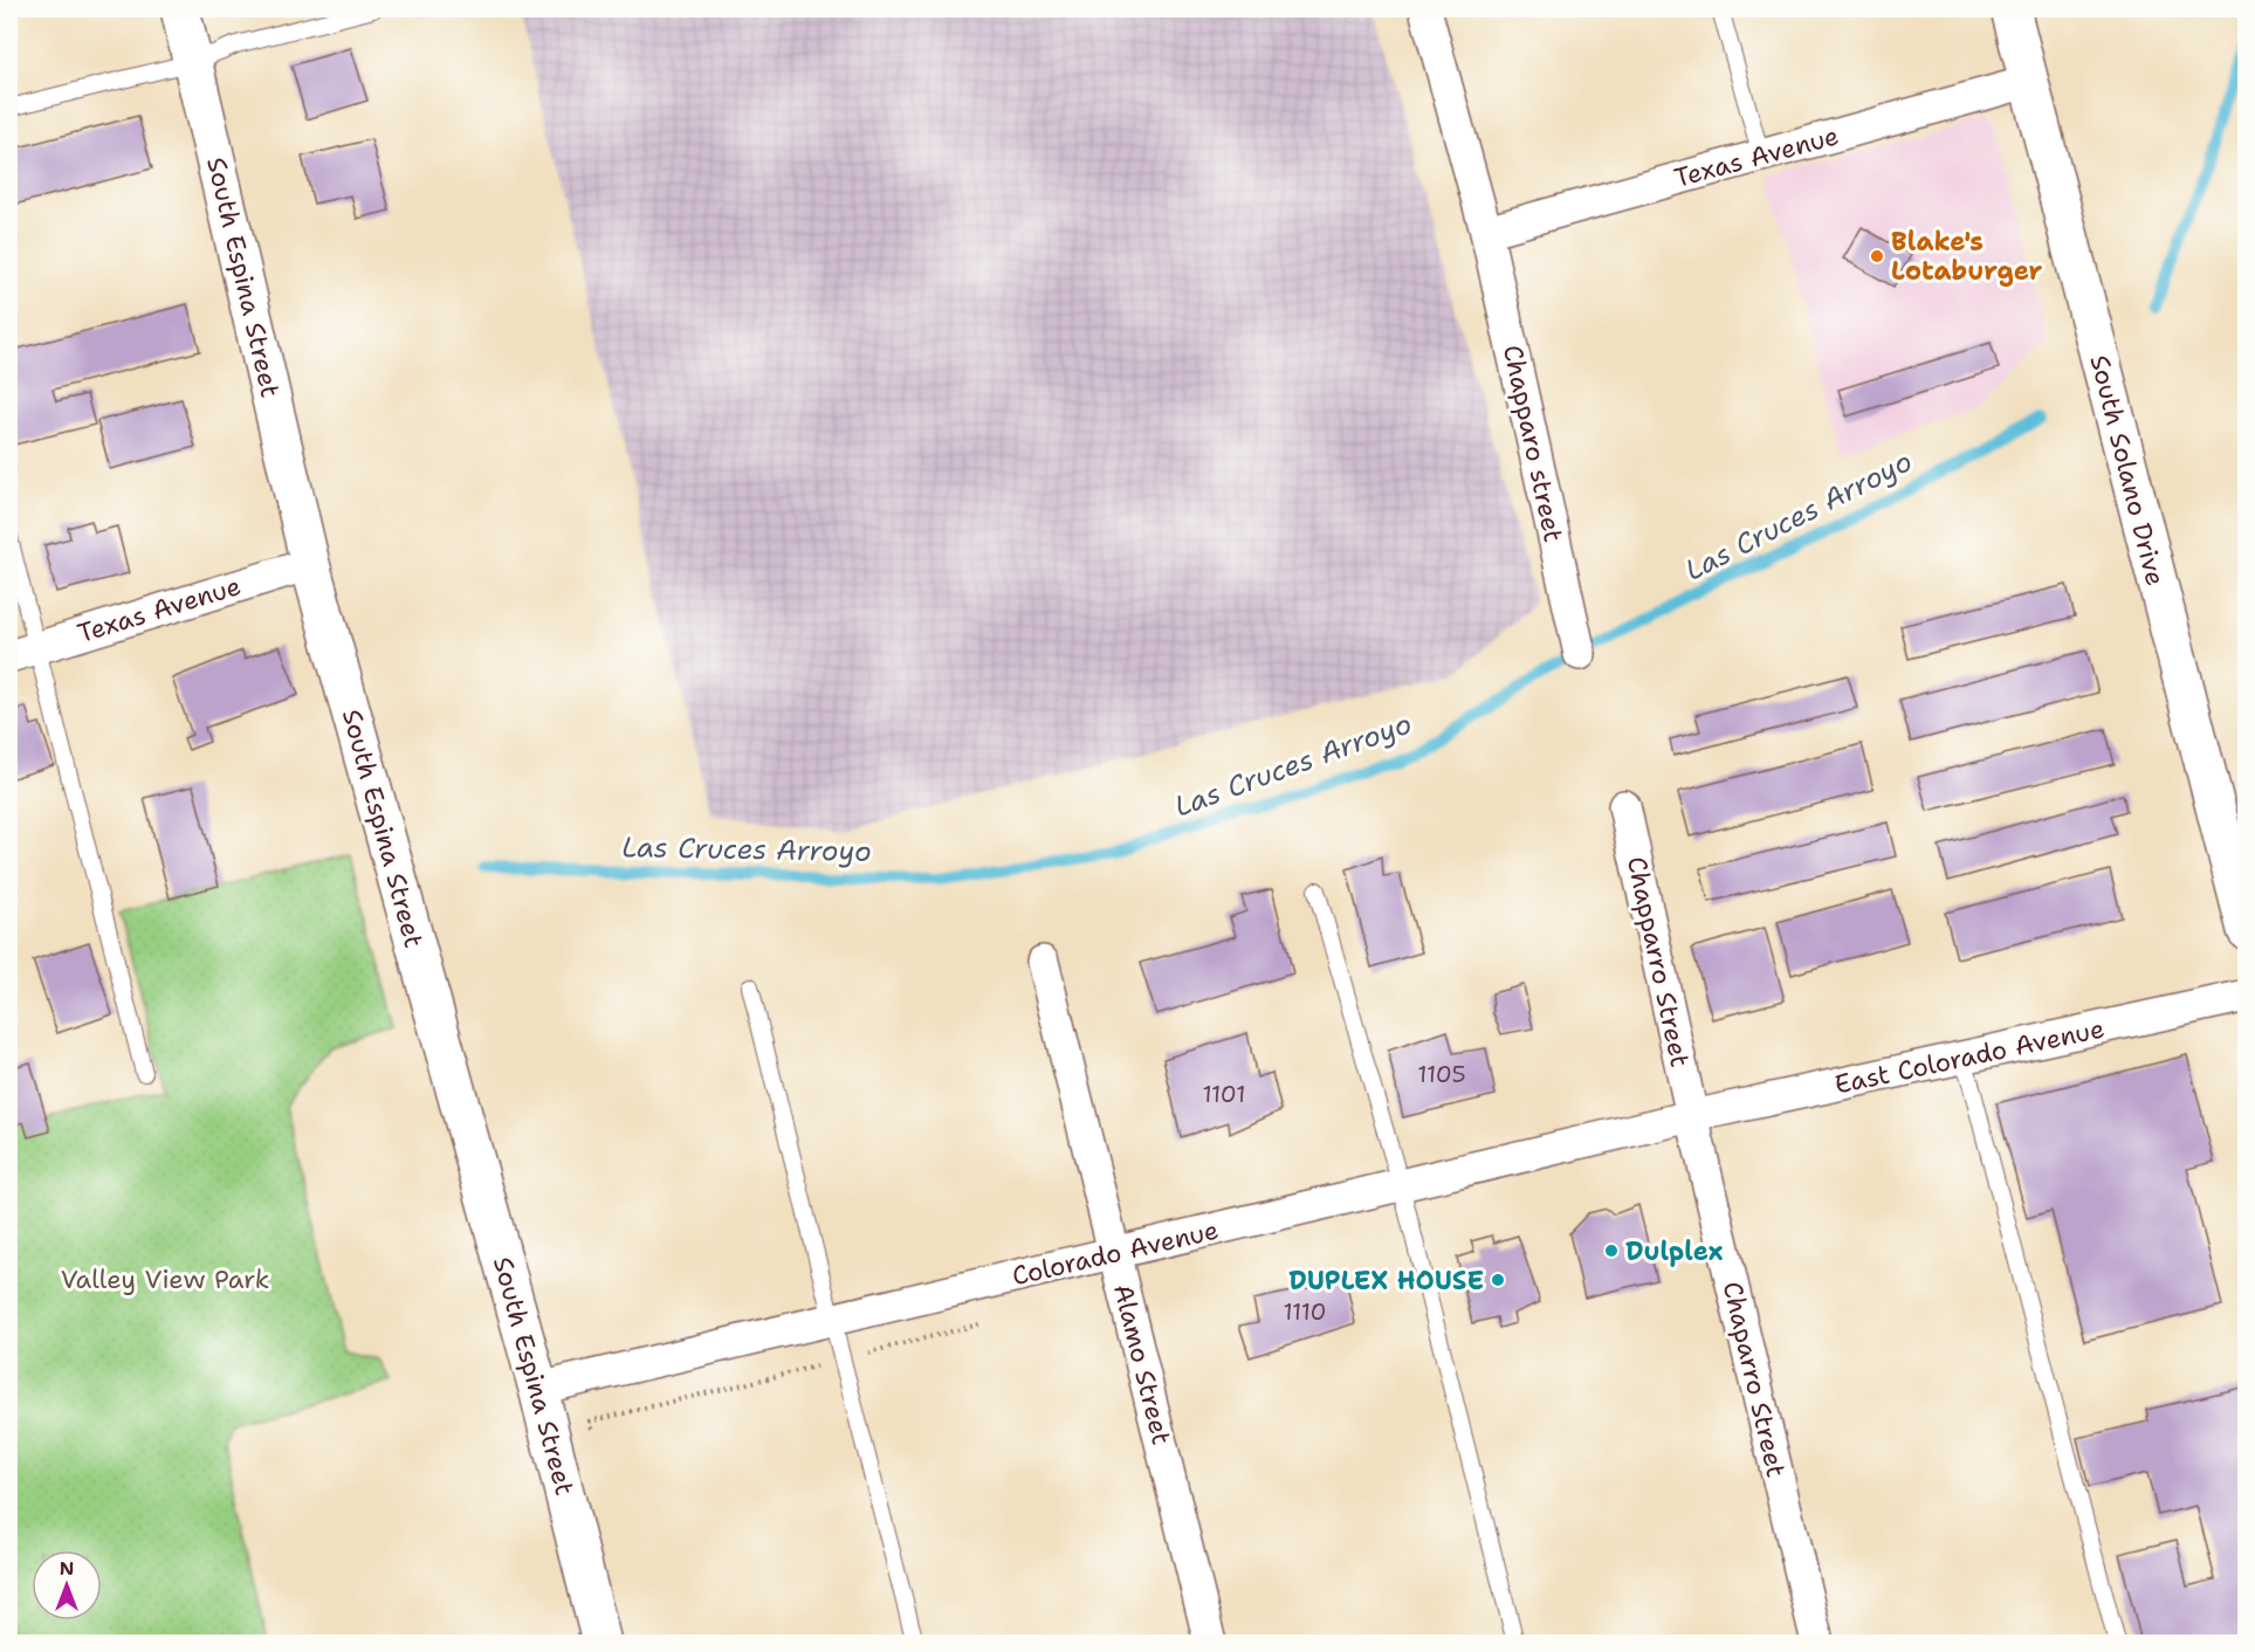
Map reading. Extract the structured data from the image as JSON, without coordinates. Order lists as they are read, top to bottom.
{
  "streets": {
    "street": [
      "Texas Avenue",
      "South Espina Street",
      "Chapparo street",
      "South Solano Drive",
      "Chapparro Street",
      "East Colorado Avenue",
      "Colorado Avenue",
      "Alamo Street",
      "Chaparro Street"
    ]
  },
  "crossings": [
    ["Texas Avenue", "South Espina Street"],
    ["Texas Avenue", "Chapparo street"],
    ["Texas Avenue", "South Solano Drive"],
    ["South Espina Street", "Colorado Avenue"],
    ["Chapparro Street", "East Colorado Avenue"],
    ["Chapparro Street", "Colorado Avenue"],
    ["Chapparro Street", "Chaparro Street"],
    ["East Colorado Avenue", "Colorado Avenue"],
    ["East Colorado Avenue", "Chaparro Street"],
    ["Colorado Avenue", "Alamo Street"],
    ["Colorado Avenue", "Chaparro Street"]
  ],
  "water": ["Las Cruces Arroyo"],
  "parks": ["Valley View Park"],
  "places": ["Blake's Lotaburger", "Dulplex", "DUPLEX HOUSE"],
  "house_numbers": ["1105", "1101", "1110"],
  "north": "top"
}
